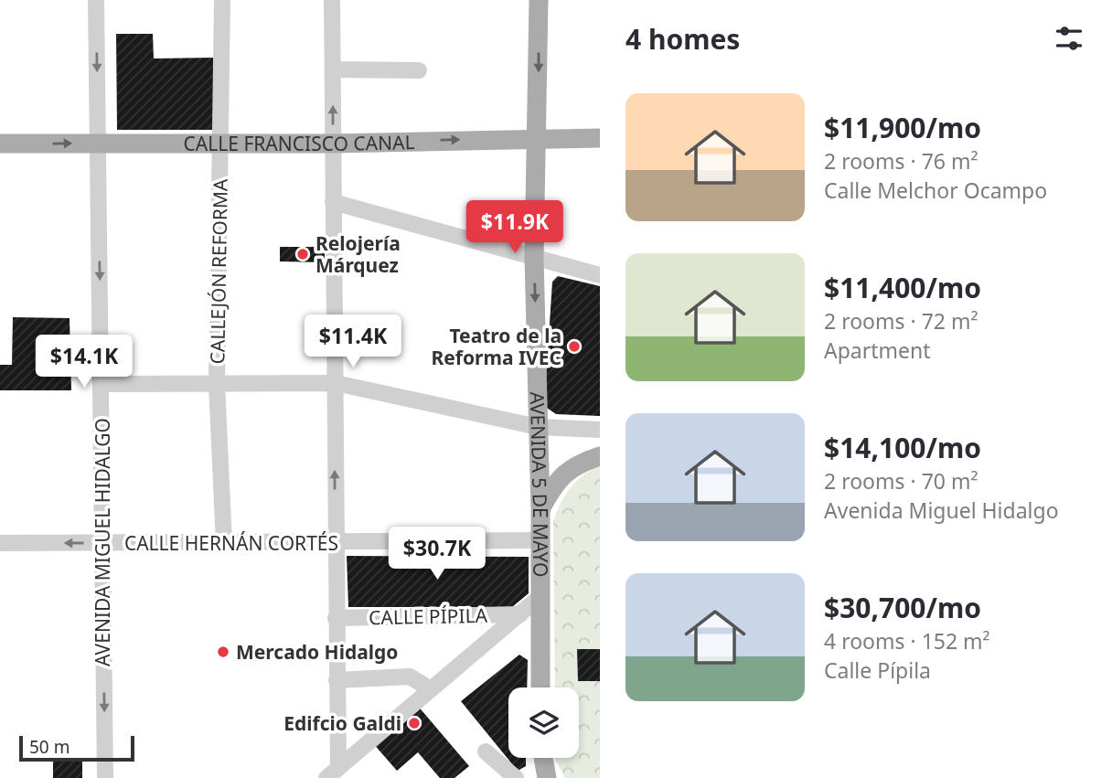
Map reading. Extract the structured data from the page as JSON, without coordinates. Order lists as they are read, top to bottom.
{
  "streets": {
    "main road": ["CALLE FRANCISCO CANAL", "AVENIDA 5 DE MAYO"],
    "street": [
      "CALLEJÓN REFORMA",
      "AVENIDA MIGUEL HIDALGO",
      "CALLE HERNÁN CORTÉS",
      "CALLE PÍPILA"
    ]
  },
  "crossings": [
    ["CALLE FRANCISCO CANAL", "CALLEJÓN REFORMA"],
    ["CALLE FRANCISCO CANAL", "AVENIDA 5 DE MAYO"],
    ["CALLE FRANCISCO CANAL", "AVENIDA MIGUEL HIDALGO"],
    ["CALLEJÓN REFORMA", "CALLE HERNÁN CORTÉS"],
    ["AVENIDA 5 DE MAYO", "CALLE HERNÁN CORTÉS"],
    ["AVENIDA MIGUEL HIDALGO", "CALLE HERNÁN CORTÉS"]
  ],
  "one_way": ["CALLE FRANCISCO CANAL", "AVENIDA 5 DE MAYO", "AVENIDA MIGUEL HIDALGO"],
  "places": [
    "Relojería Márquez",
    "Teatro de la Reforma IVEC",
    "Mercado Hidalgo",
    "Edifcio Galdi"
  ],
  "scale_bar": "50 m",
  "page": {
    "heading": "4 homes",
    "list": [
      {
        "name": "$11,900/mo",
        "note": "2 rooms · 76 m² · Calle Melchor Ocampo"
      },
      {
        "name": "$11,400/mo",
        "note": "2 rooms · 72 m² · Apartment"
      },
      {
        "name": "$14,100/mo",
        "note": "2 rooms · 70 m² · Avenida Miguel Hidalgo"
      },
      {
        "name": "$30,700/mo",
        "note": "4 rooms · 152 m² · Calle Pípila"
      }
    ],
    "price": [
      "$11.9K",
      "$11.4K",
      "$14.1K",
      "$30.7K"
    ],
    "scale": "50 m"
  }
}
